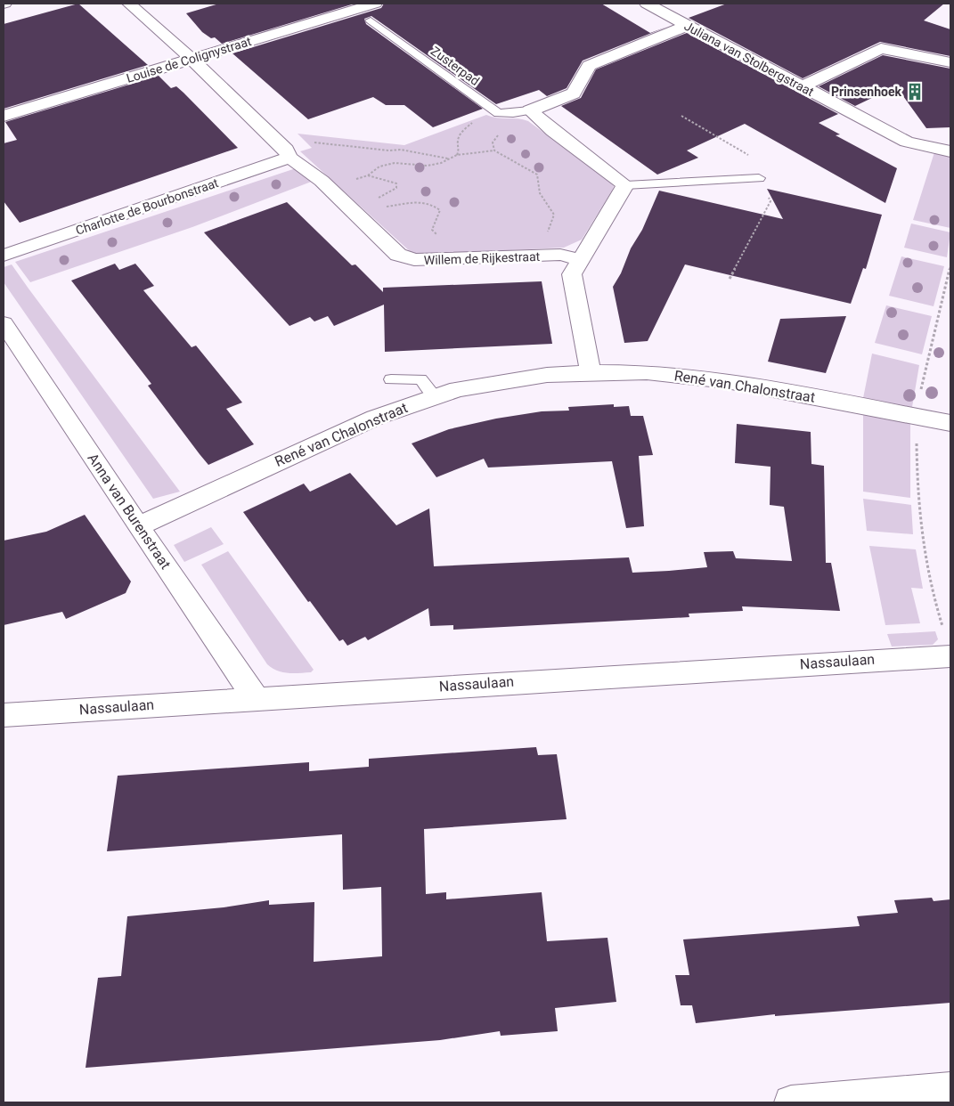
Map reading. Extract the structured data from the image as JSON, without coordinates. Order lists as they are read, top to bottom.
{
  "streets": {
    "street": [
      "Juliana van Stolbergstraat",
      "Louise de Colignystraat",
      "Charlotte de Bourbonstraat",
      "Willem de Rijkestraat",
      "René van Chalonstraat",
      "Anna van Burenstraat",
      "Nassaulaan"
    ],
    "lane": ["Zusterpad"]
  },
  "crossings": [
    ["Louise de Colignystraat", "Willem de Rijkestraat"],
    ["Charlotte de Bourbonstraat", "Willem de Rijkestraat"],
    ["René van Chalonstraat", "Anna van Burenstraat"],
    ["Anna van Burenstraat", "Nassaulaan"]
  ],
  "places": {
    "building": ["Prinsenhoek"]
  }
}
